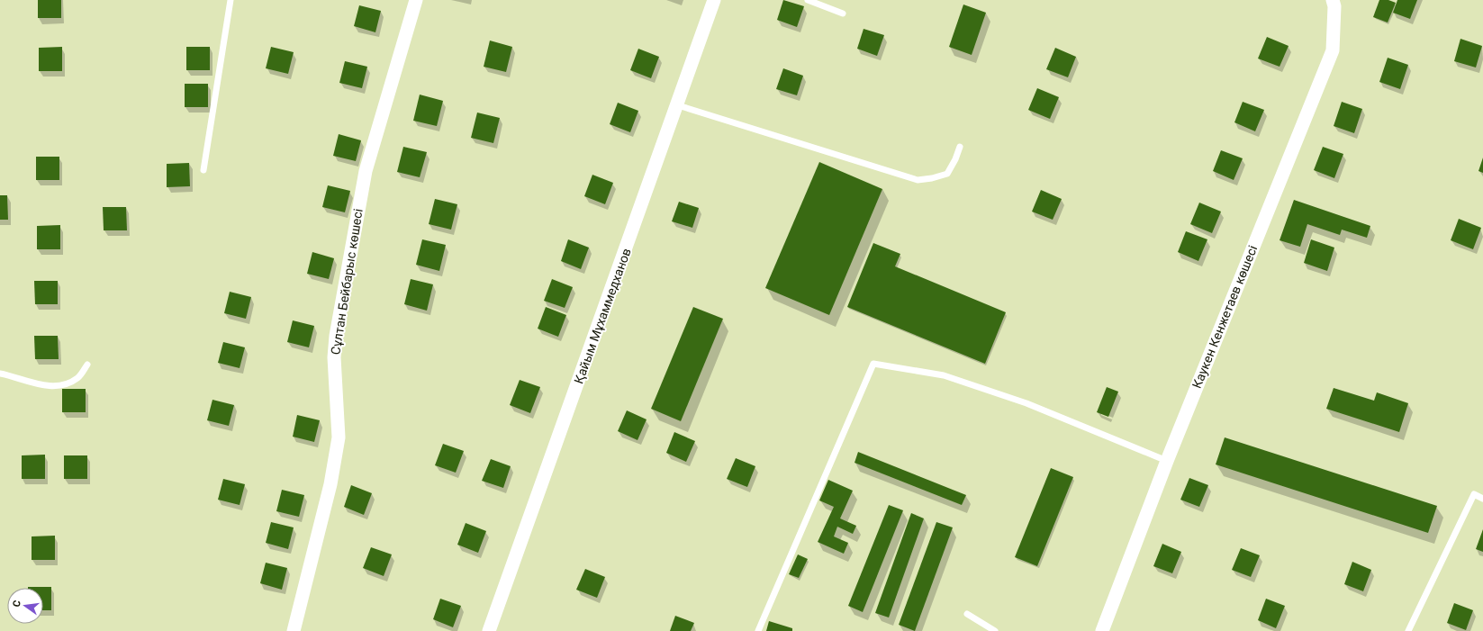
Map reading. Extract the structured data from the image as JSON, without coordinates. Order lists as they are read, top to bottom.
{
  "streets": {
    "street": ["Сұлтан Бейбарыс көшесі", "Қайым Мұхаммедханов", "Каукен Кенжетаев көшесі"]
  },
  "north": "left"
}
